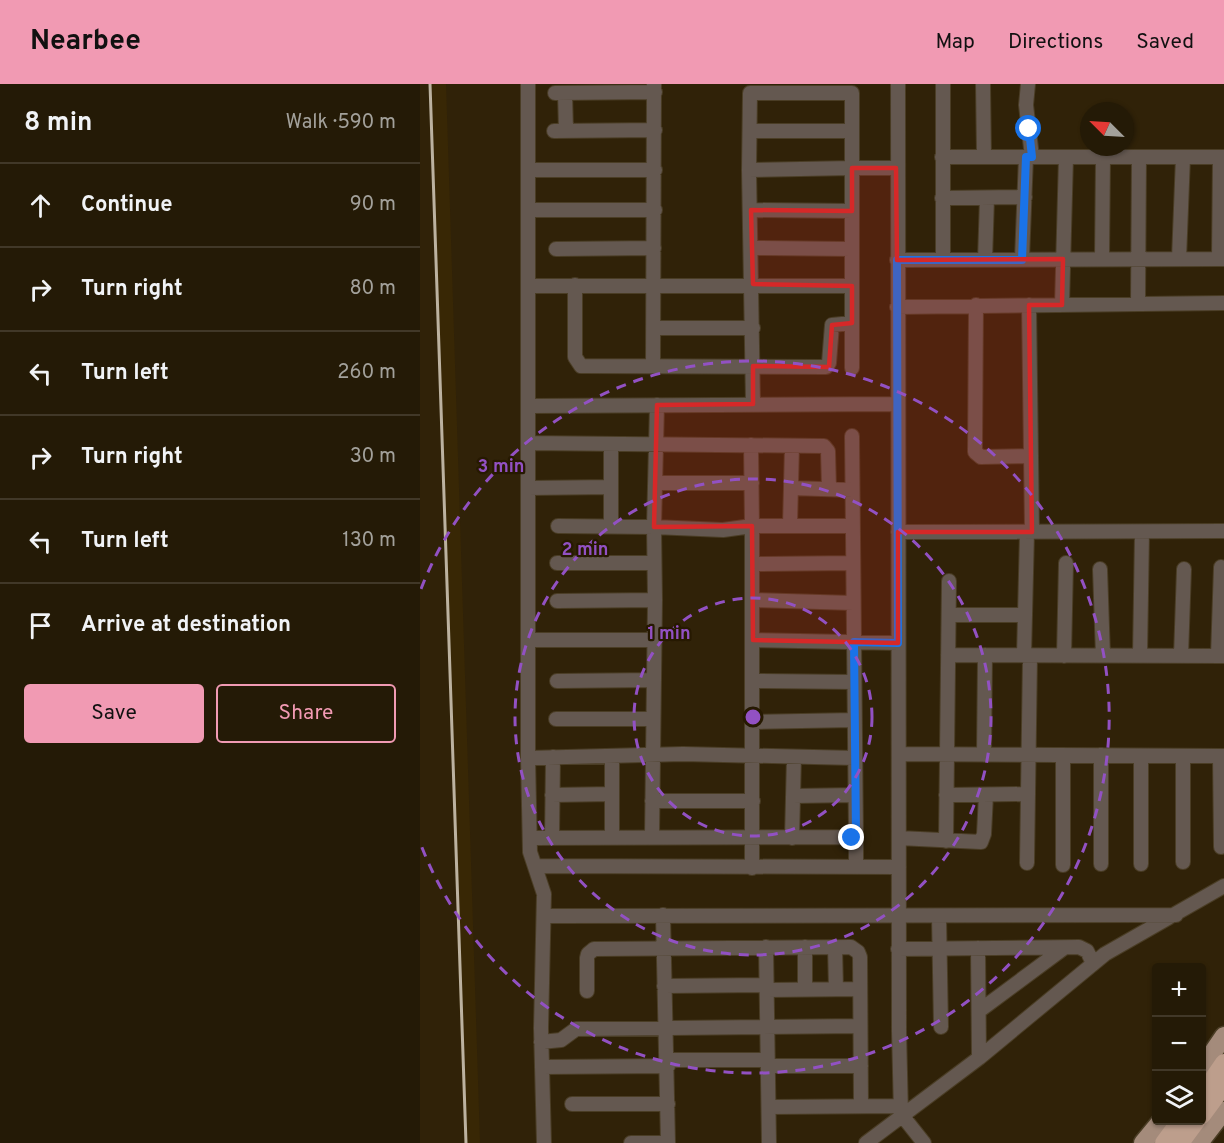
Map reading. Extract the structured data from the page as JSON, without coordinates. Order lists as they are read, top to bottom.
{
  "north": "top left",
  "page": {
    "header": "Nearbee",
    "nav": ["Map", "Directions", "Saved"],
    "heading": ["8 min", "Walk · 590 m"],
    "list": [
      ["Continue", "90 m"],
      ["Turn right", "80 m"],
      ["Turn left", "260 m"],
      ["Turn right", "30 m"],
      ["Turn left", "130 m"],
      "Arrive at destination"
    ],
    "buttons": ["Save", "Share"],
    "map_buttons": ["+", "−"]
  },
  "rings": ["3 min", "2 min", "1 min"]
}
